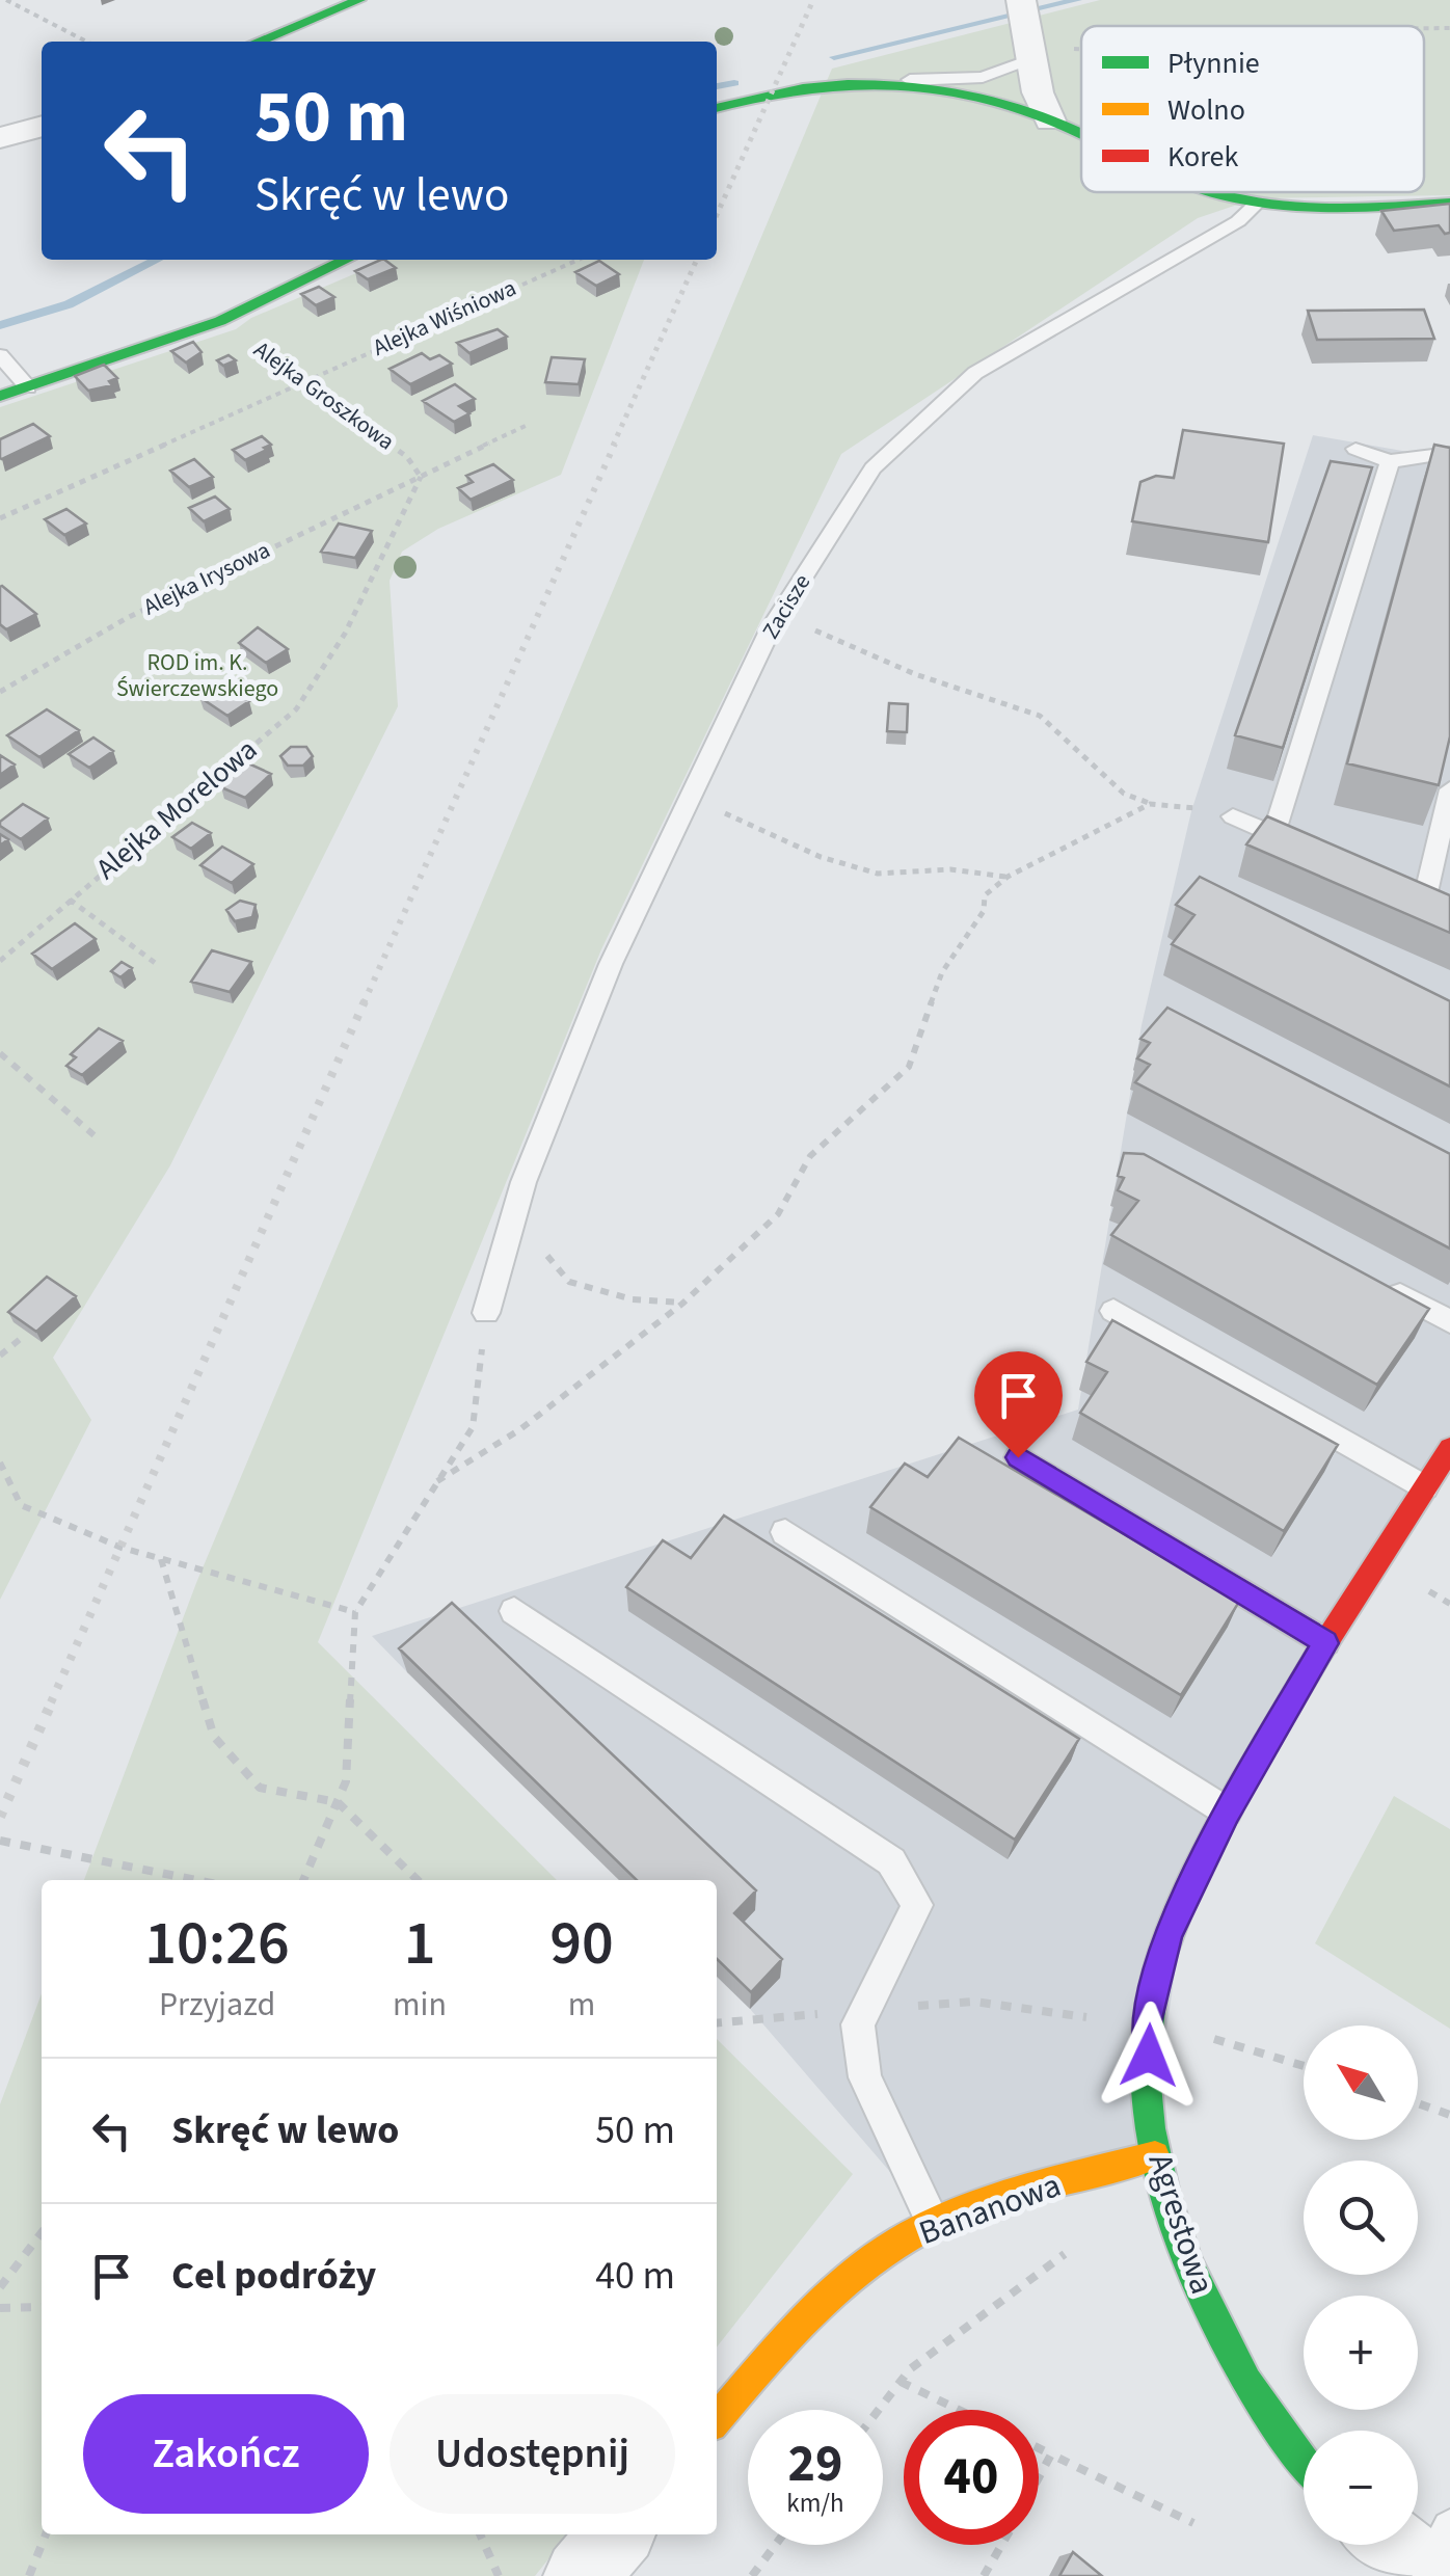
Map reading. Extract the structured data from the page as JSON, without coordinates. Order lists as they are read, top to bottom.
{
  "streets": {
    "street": ["Bananowa", "Agrestowa"],
    "lane": ["Zacisze"],
    "path": [
      "Alejka Wiśniowa",
      "Alejka Groszkowa",
      "Alejka Irysowa",
      "Alejka Morelowa"
    ]
  },
  "crossings": [
    ["Alejka Wiśniowa", "Alejka Groszkowa"],
    ["Alejka Groszkowa", "Alejka Irysowa"],
    ["Alejka Groszkowa", "Alejka Morelowa"],
    ["Alejka Irysowa", "Alejka Morelowa"],
    ["Bananowa", "Agrestowa"]
  ],
  "parks": ["ROD im. K. Świerczewskiego"],
  "legend": ["Płynnie", "Wolno", "Korek"],
  "north": "top left",
  "page": {
    "turn": ["50 m", "Skręć w lewo"],
    "eta": [
      "10:26",
      "Przyjazd",
      "1",
      "min",
      "90",
      "m"
    ],
    "map_buttons": ["+", "−"],
    "list": [
      {
        "name": "Skręć w lewo",
        "value": "50 m"
      },
      {
        "name": "Cel podróży",
        "value": "40 m"
      }
    ],
    "buttons": ["Zakończ", "Udostępnij"],
    "speed": "29 km/h",
    "limit": "40"
  }
}
